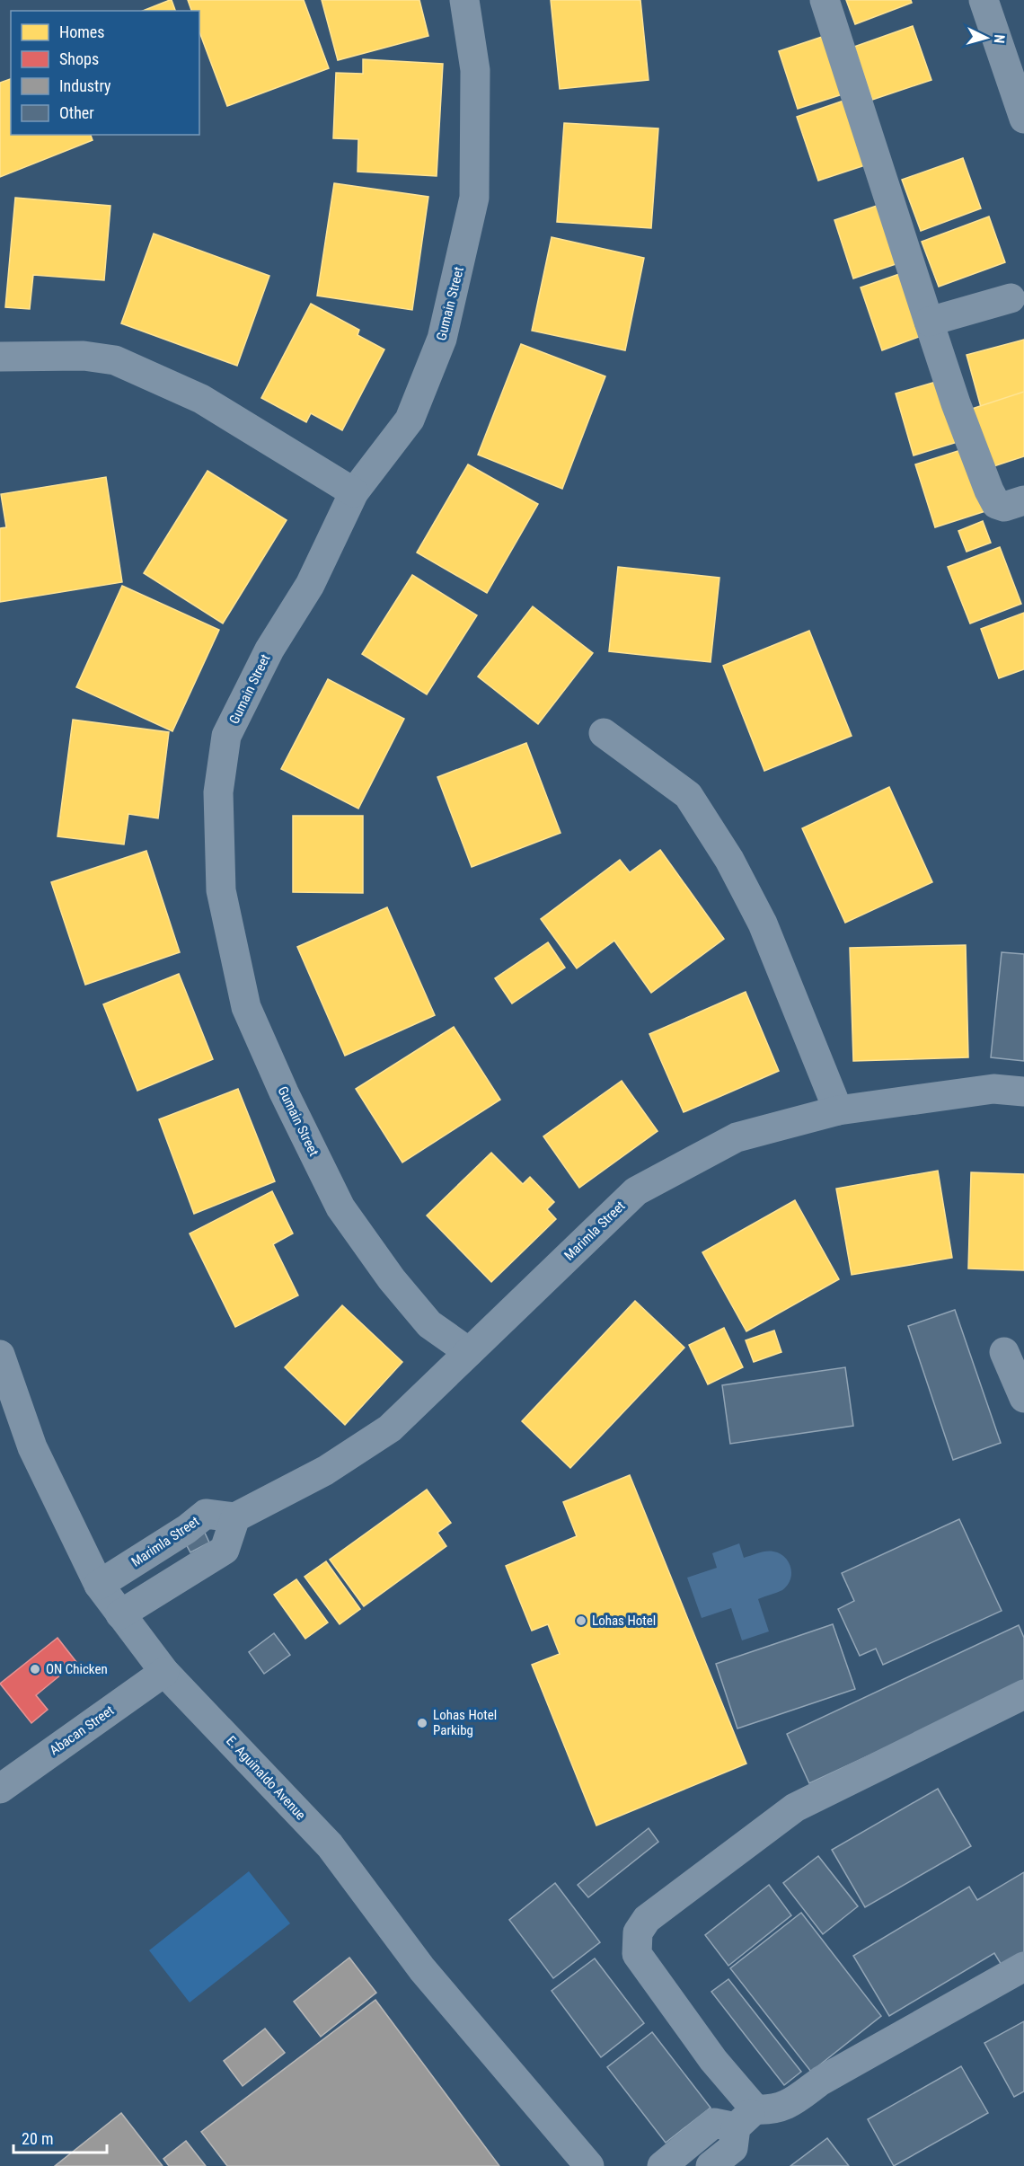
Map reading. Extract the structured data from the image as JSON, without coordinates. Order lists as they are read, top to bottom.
{
  "streets": {
    "street": [
      "Gumain Street",
      "Marimla Street",
      "Abacan Street",
      "E. Aguinaldo Avenue"
    ]
  },
  "crossings": [
    ["Gumain Street", "Marimla Street"],
    ["Marimla Street", "E. Aguinaldo Avenue"],
    ["Abacan Street", "E. Aguinaldo Avenue"]
  ],
  "places": ["Lohas Hotel", "ON Chicken", "Lohas Hotel Parkibg"],
  "legend": [
    "Homes",
    "Shops",
    "Industry",
    "Other"
  ],
  "scale_bar": "20 m",
  "north": "right"
}
